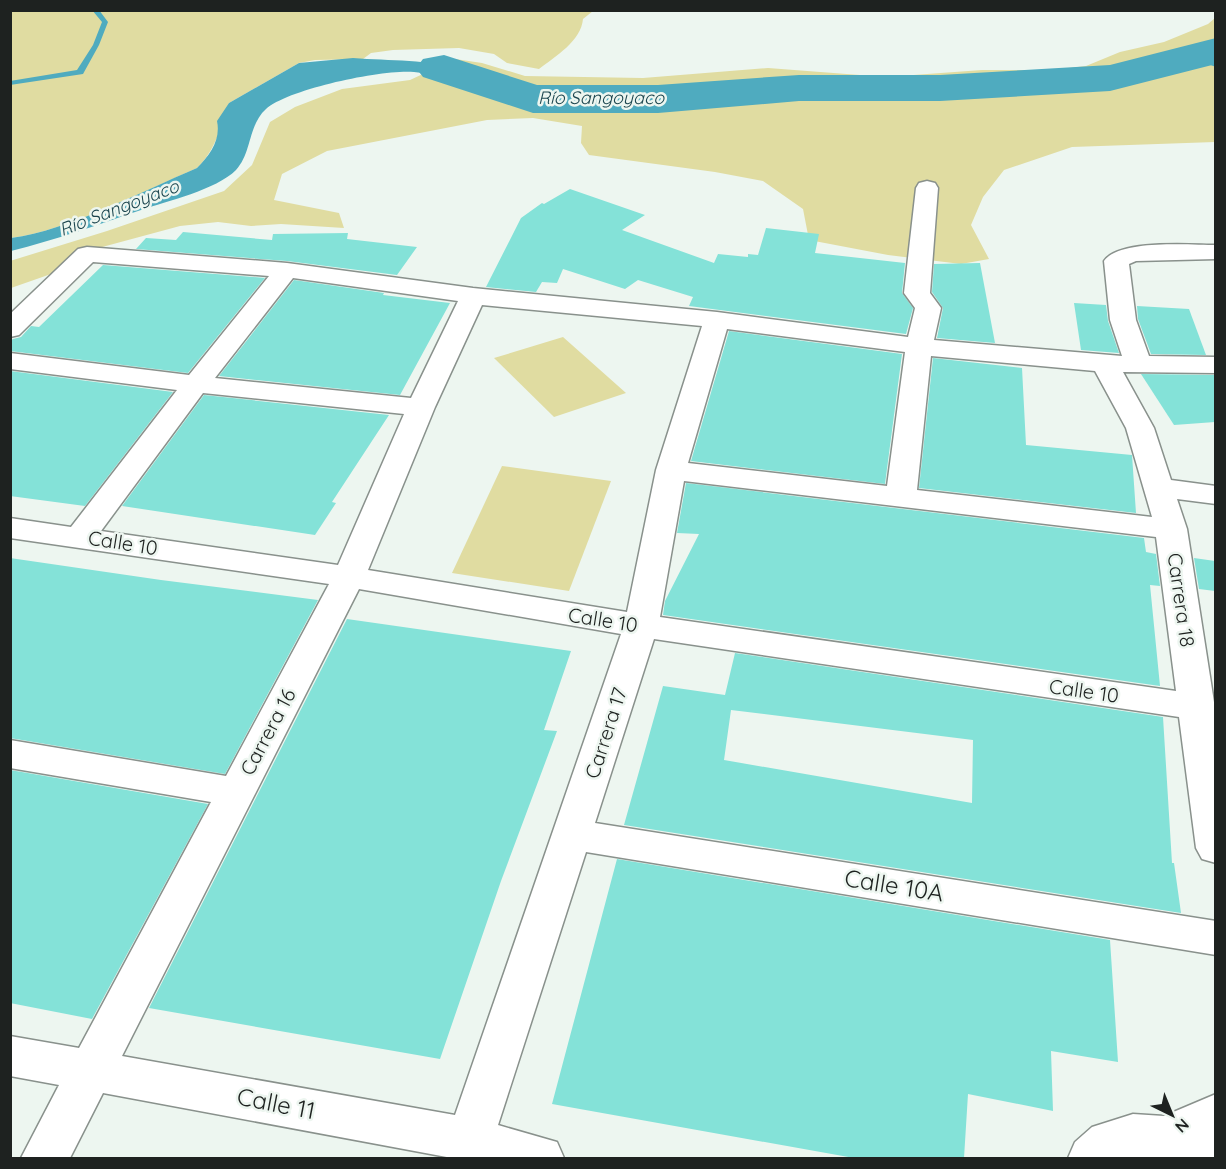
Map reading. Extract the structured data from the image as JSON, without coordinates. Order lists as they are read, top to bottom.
{
  "streets": {
    "street": [
      "Calle 10",
      "Carrera 18",
      "Carrera 16",
      "Carrera 17",
      "Calle 10A",
      "Calle 11"
    ]
  },
  "crossings": [
    ["Calle 10", "Carrera 18"],
    ["Calle 10", "Carrera 16"],
    ["Calle 10", "Carrera 17"],
    ["Carrera 16", "Calle 11"],
    ["Carrera 17", "Calle 10A"],
    ["Carrera 17", "Calle 11"]
  ],
  "water": ["Río Sangoyaco"],
  "north": "bottom right"
}
